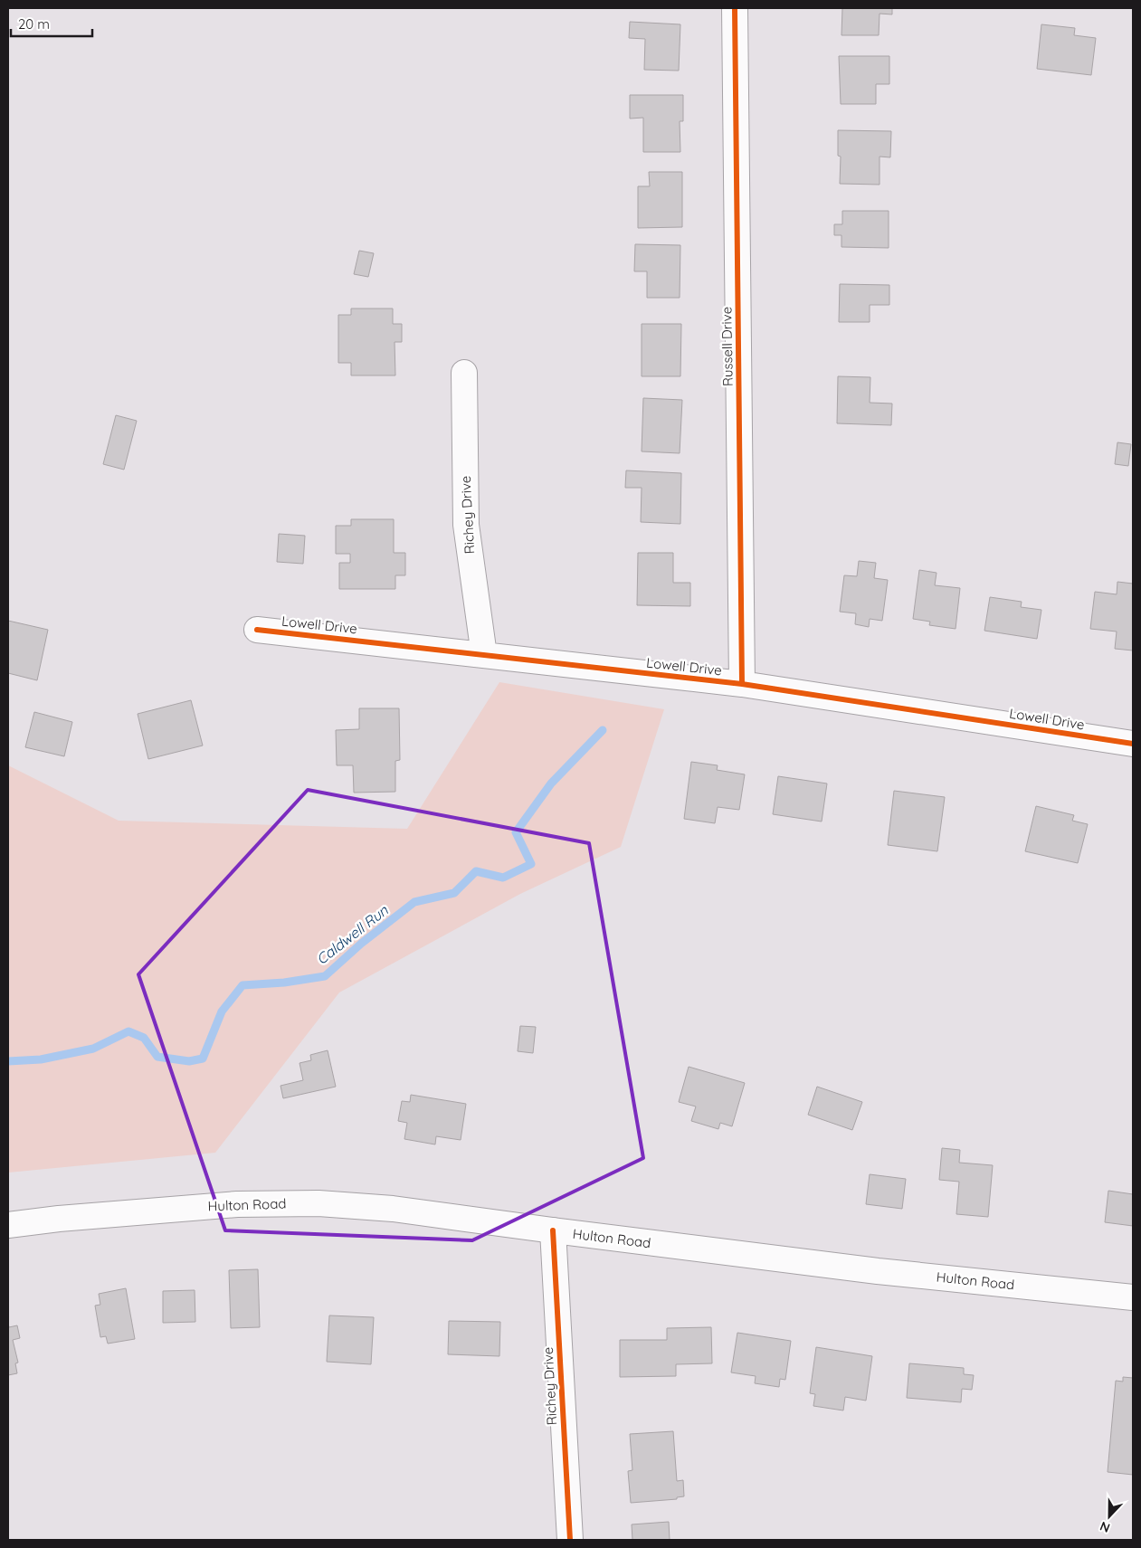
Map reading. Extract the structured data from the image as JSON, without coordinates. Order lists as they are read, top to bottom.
{
  "streets": {
    "street": [
      "Russell Drive",
      "Richey Drive",
      "Lowell Drive",
      "Hulton Road"
    ]
  },
  "crossings": [
    ["Russell Drive", "Lowell Drive"],
    ["Richey Drive", "Lowell Drive"],
    ["Richey Drive", "Hulton Road"]
  ],
  "water": ["Caldwell Run"],
  "scale_bar": "20 m",
  "north": "bottom"
}
